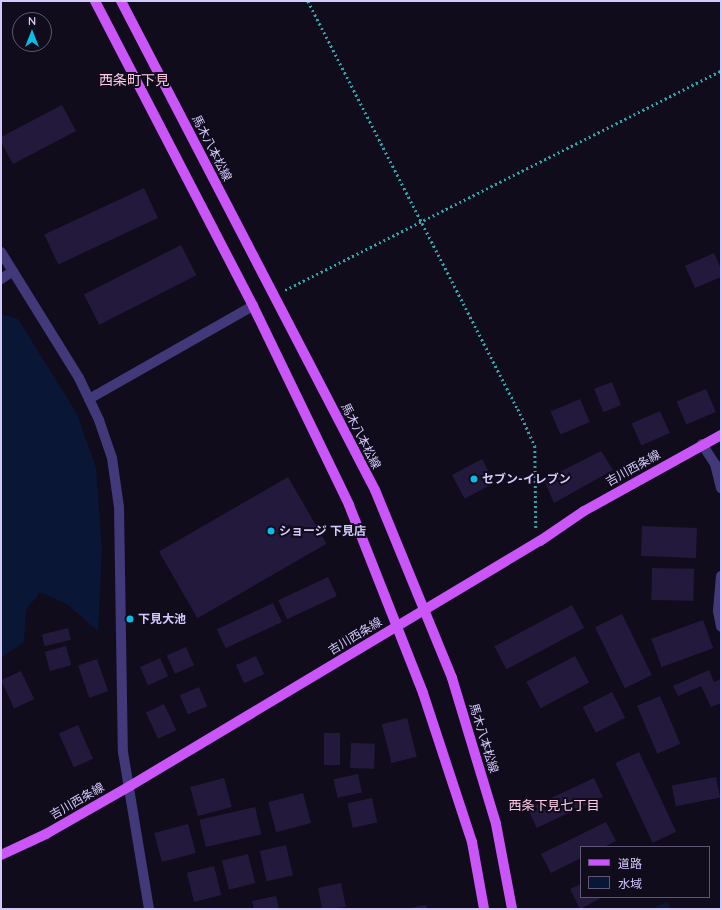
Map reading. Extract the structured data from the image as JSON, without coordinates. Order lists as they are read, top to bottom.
{
  "streets": {
    "main road": ["馬木八本松線", "吉川西条線"]
  },
  "crossings": [
    ["馬木八本松線", "吉川西条線"]
  ],
  "districts": ["西条町下見", "西条下見七丁目"],
  "places": ["セブン-イレブン", "ショージ 下見店", "下見大池"],
  "legend": ["道路", "水域"],
  "north": "top"
}
